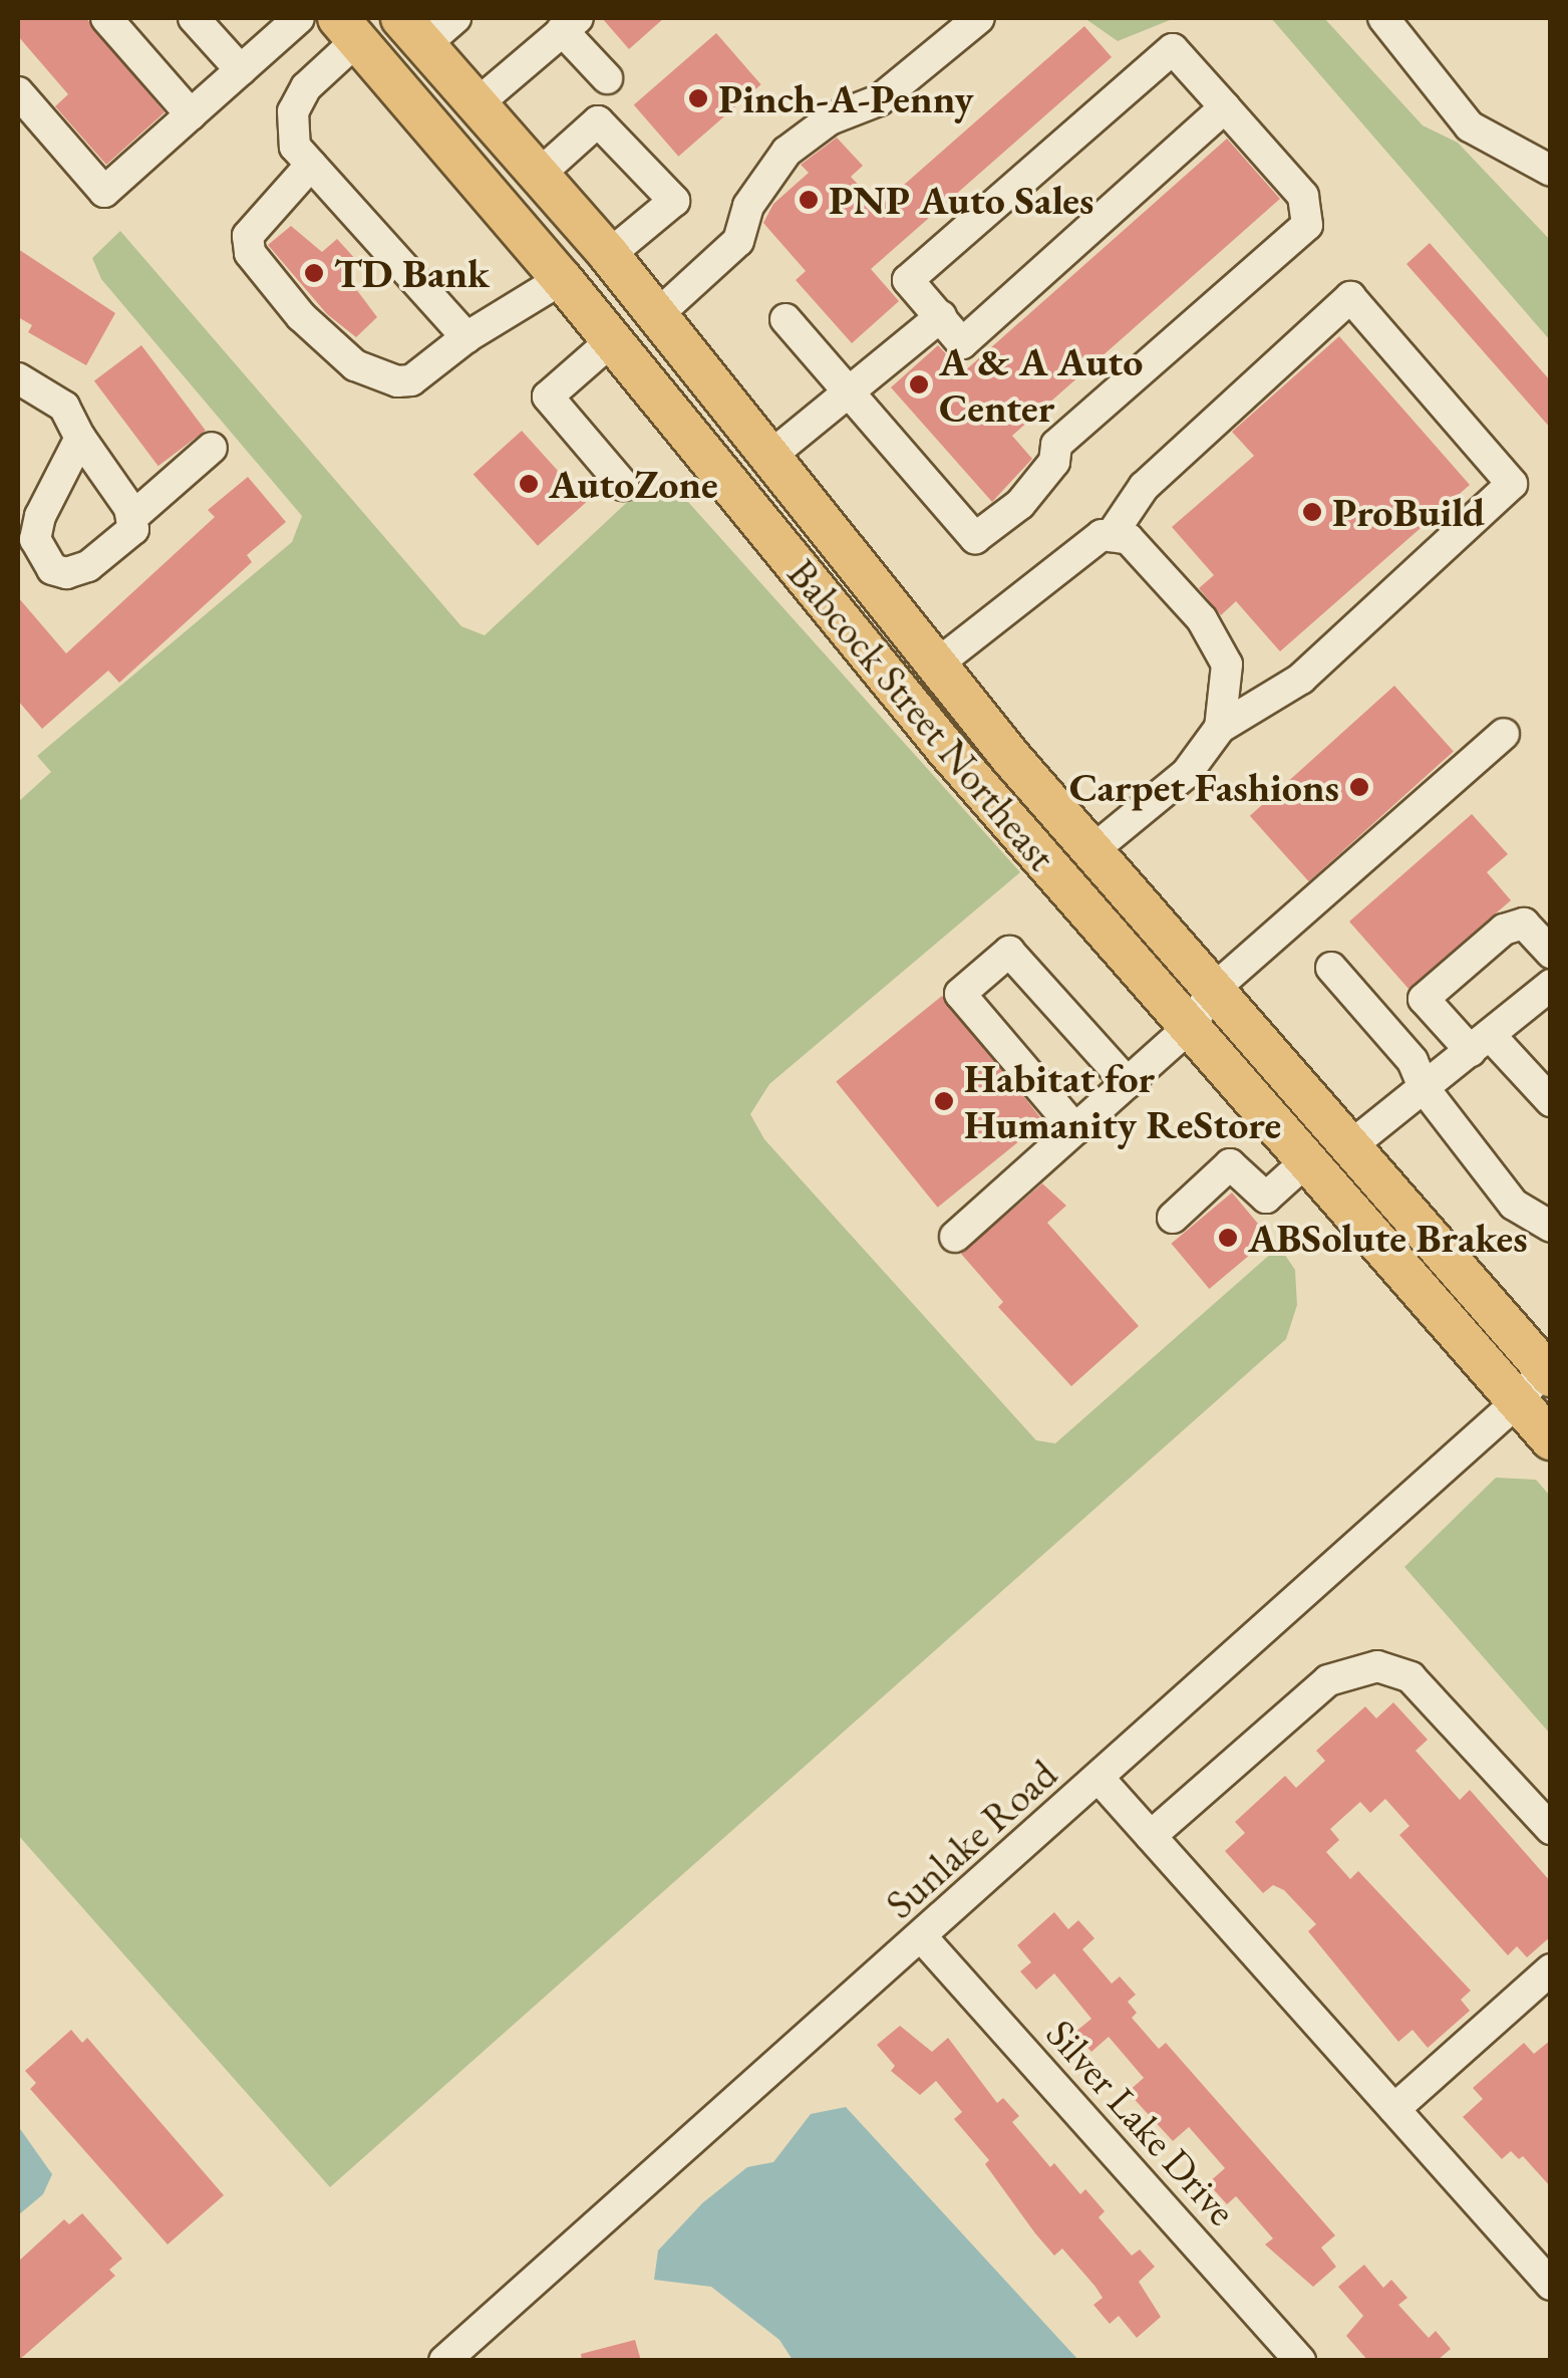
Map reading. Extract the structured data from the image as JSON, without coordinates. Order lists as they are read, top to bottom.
{
  "streets": {
    "main road": ["Babcock Street Northeast"],
    "street": ["Sunlake Road", "Silver Lake Drive"]
  },
  "crossings": [
    ["Babcock Street Northeast", "Sunlake Road"],
    ["Sunlake Road", "Silver Lake Drive"]
  ],
  "places": [
    "Pinch-A-Penny",
    "PNP Auto Sales",
    "TD Bank",
    "A & A Auto Center",
    "AutoZone",
    "ProBuild",
    "Carpet Fashions",
    "Habitat for Humanity ReStore",
    "ABSolute Brakes"
  ]
}
